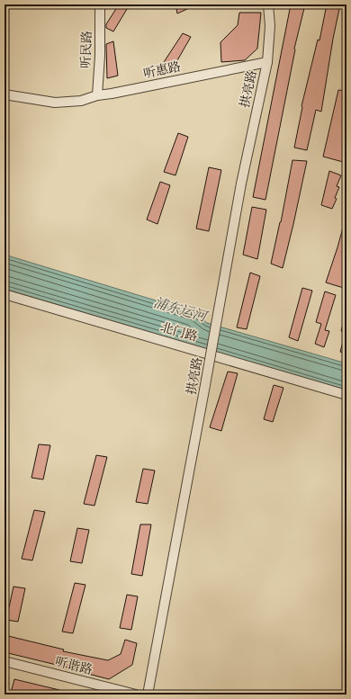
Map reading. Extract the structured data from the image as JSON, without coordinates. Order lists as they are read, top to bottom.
{
  "streets": {
    "street": [
      "听民路",
      "听惠路",
      "拱亮路",
      "北门路",
      "听谐路"
    ]
  },
  "crossings": [
    ["听民路", "听惠路"],
    ["听惠路", "拱亮路"]
  ],
  "water": ["浦东运河"]
}
